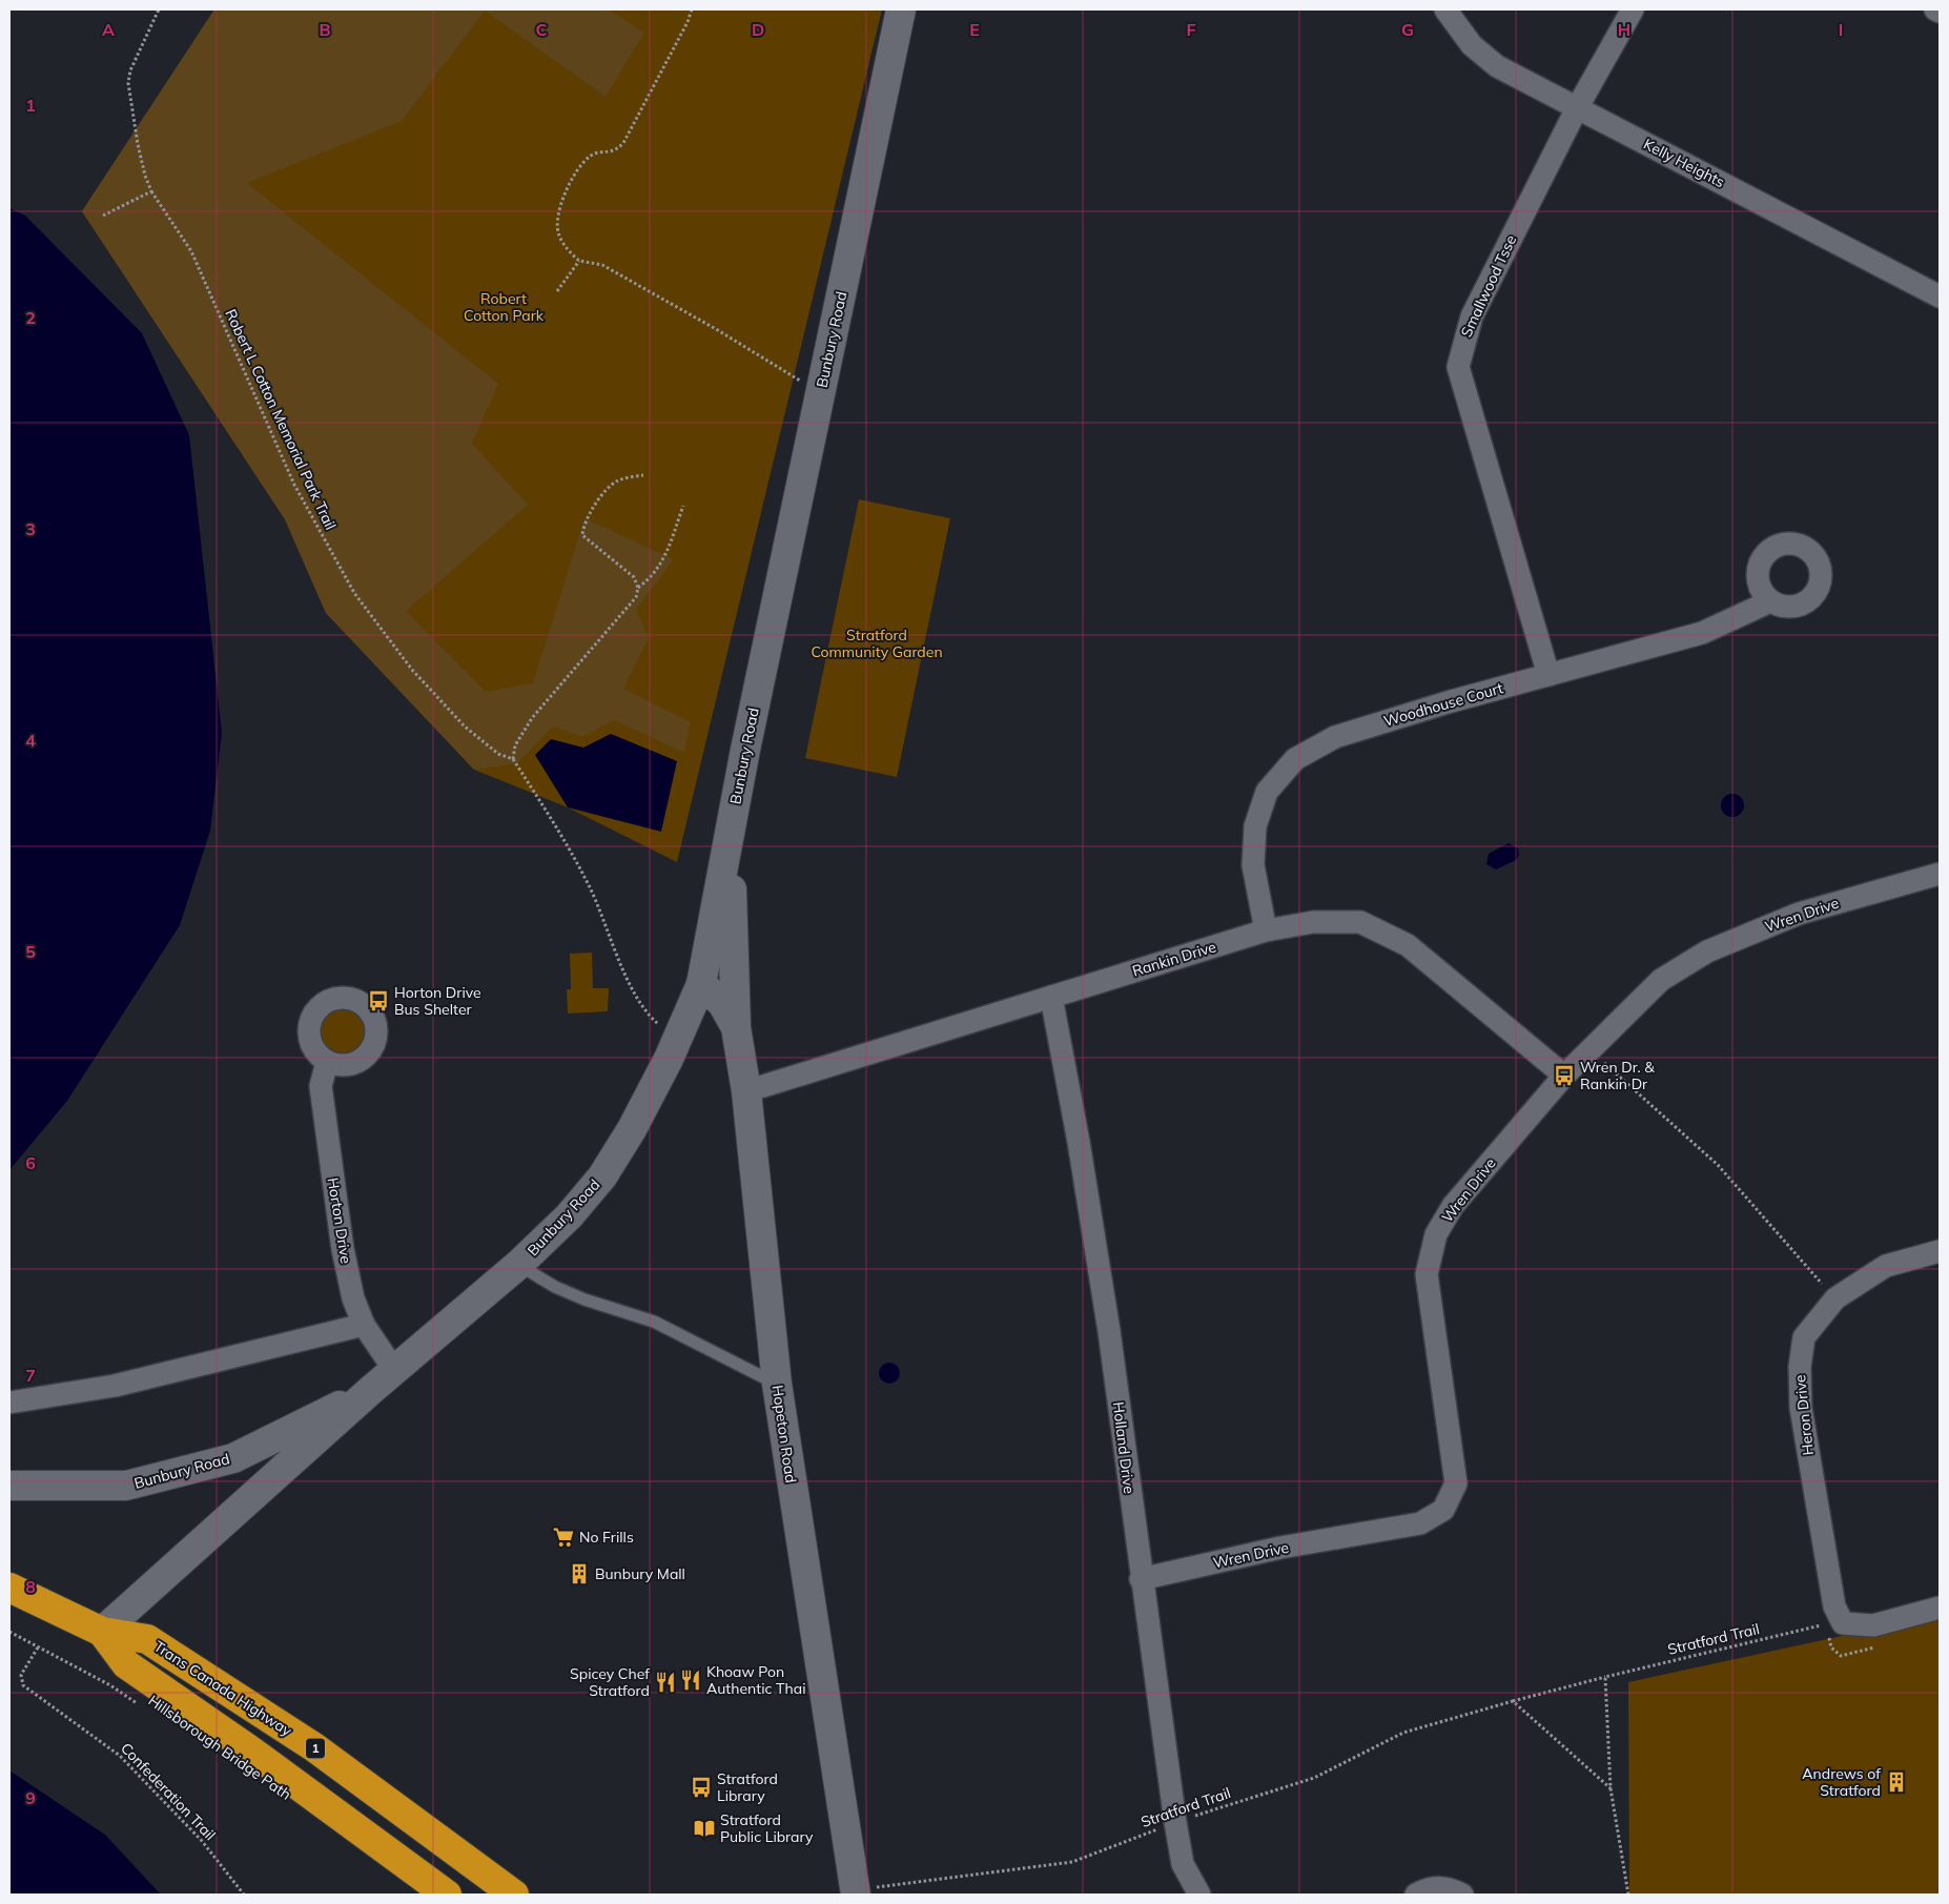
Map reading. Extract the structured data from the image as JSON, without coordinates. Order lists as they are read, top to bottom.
{
  "streets": {
    "highway": ["Trans Canada Highway", "1"],
    "main road": ["Bunbury Road", "Hopeton Road"],
    "street": [
      "Kelly Heights",
      "Smallwood Tsse",
      "Woodhouse Court",
      "Wren Drive",
      "Rankin Drive",
      "Horton Drive",
      "Heron Drive",
      "Holland Drive"
    ],
    "path": [
      "Robert L Cotton Memorial Park Trail",
      "Stratford Trail",
      "Hillsborough Bridge Path",
      "Confederation Trail"
    ]
  },
  "crossings": [
    ["Kelly Heights", "Smallwood Tsse"],
    ["Smallwood Tsse", "Woodhouse Court"],
    ["Bunbury Road", "Robert L Cotton Memorial Park Trail"],
    ["Bunbury Road", "Horton Drive"],
    ["Bunbury Road", "Hopeton Road"],
    ["Bunbury Road", "Trans Canada Highway"],
    ["Woodhouse Court", "Rankin Drive"],
    ["Wren Drive", "Rankin Drive"],
    ["Wren Drive", "Holland Drive"],
    ["Rankin Drive", "Hopeton Road"],
    ["Rankin Drive", "Holland Drive"],
    ["Heron Drive", "Stratford Trail"],
    ["Hopeton Road", "Stratford Trail"],
    ["Holland Drive", "Stratford Trail"],
    ["Hillsborough Bridge Path", "Confederation Trail"]
  ],
  "parks": ["Robert Cotton Park", "Stratford Community Garden"],
  "places": {
    "bus stop": ["Horton Drive Bus Shelter", "Wren Dr. & Rankin Dr", "Stratford Library"],
    "supermarket": ["No Frills"],
    "building": ["Bunbury Mall", "Andrews of Stratford"],
    "restaurant": ["Khoaw Pon Authentic Thai", "Spicey Chef Stratford"],
    "library": ["Stratford Public Library"]
  },
  "grid": {
    "columns": [
      "A",
      "B",
      "C",
      "D",
      "E",
      "F",
      "G",
      "H",
      "I"
    ],
    "rows": [
      "1",
      "2",
      "3",
      "4",
      "5",
      "6",
      "7",
      "8",
      "9"
    ]
  }
}
